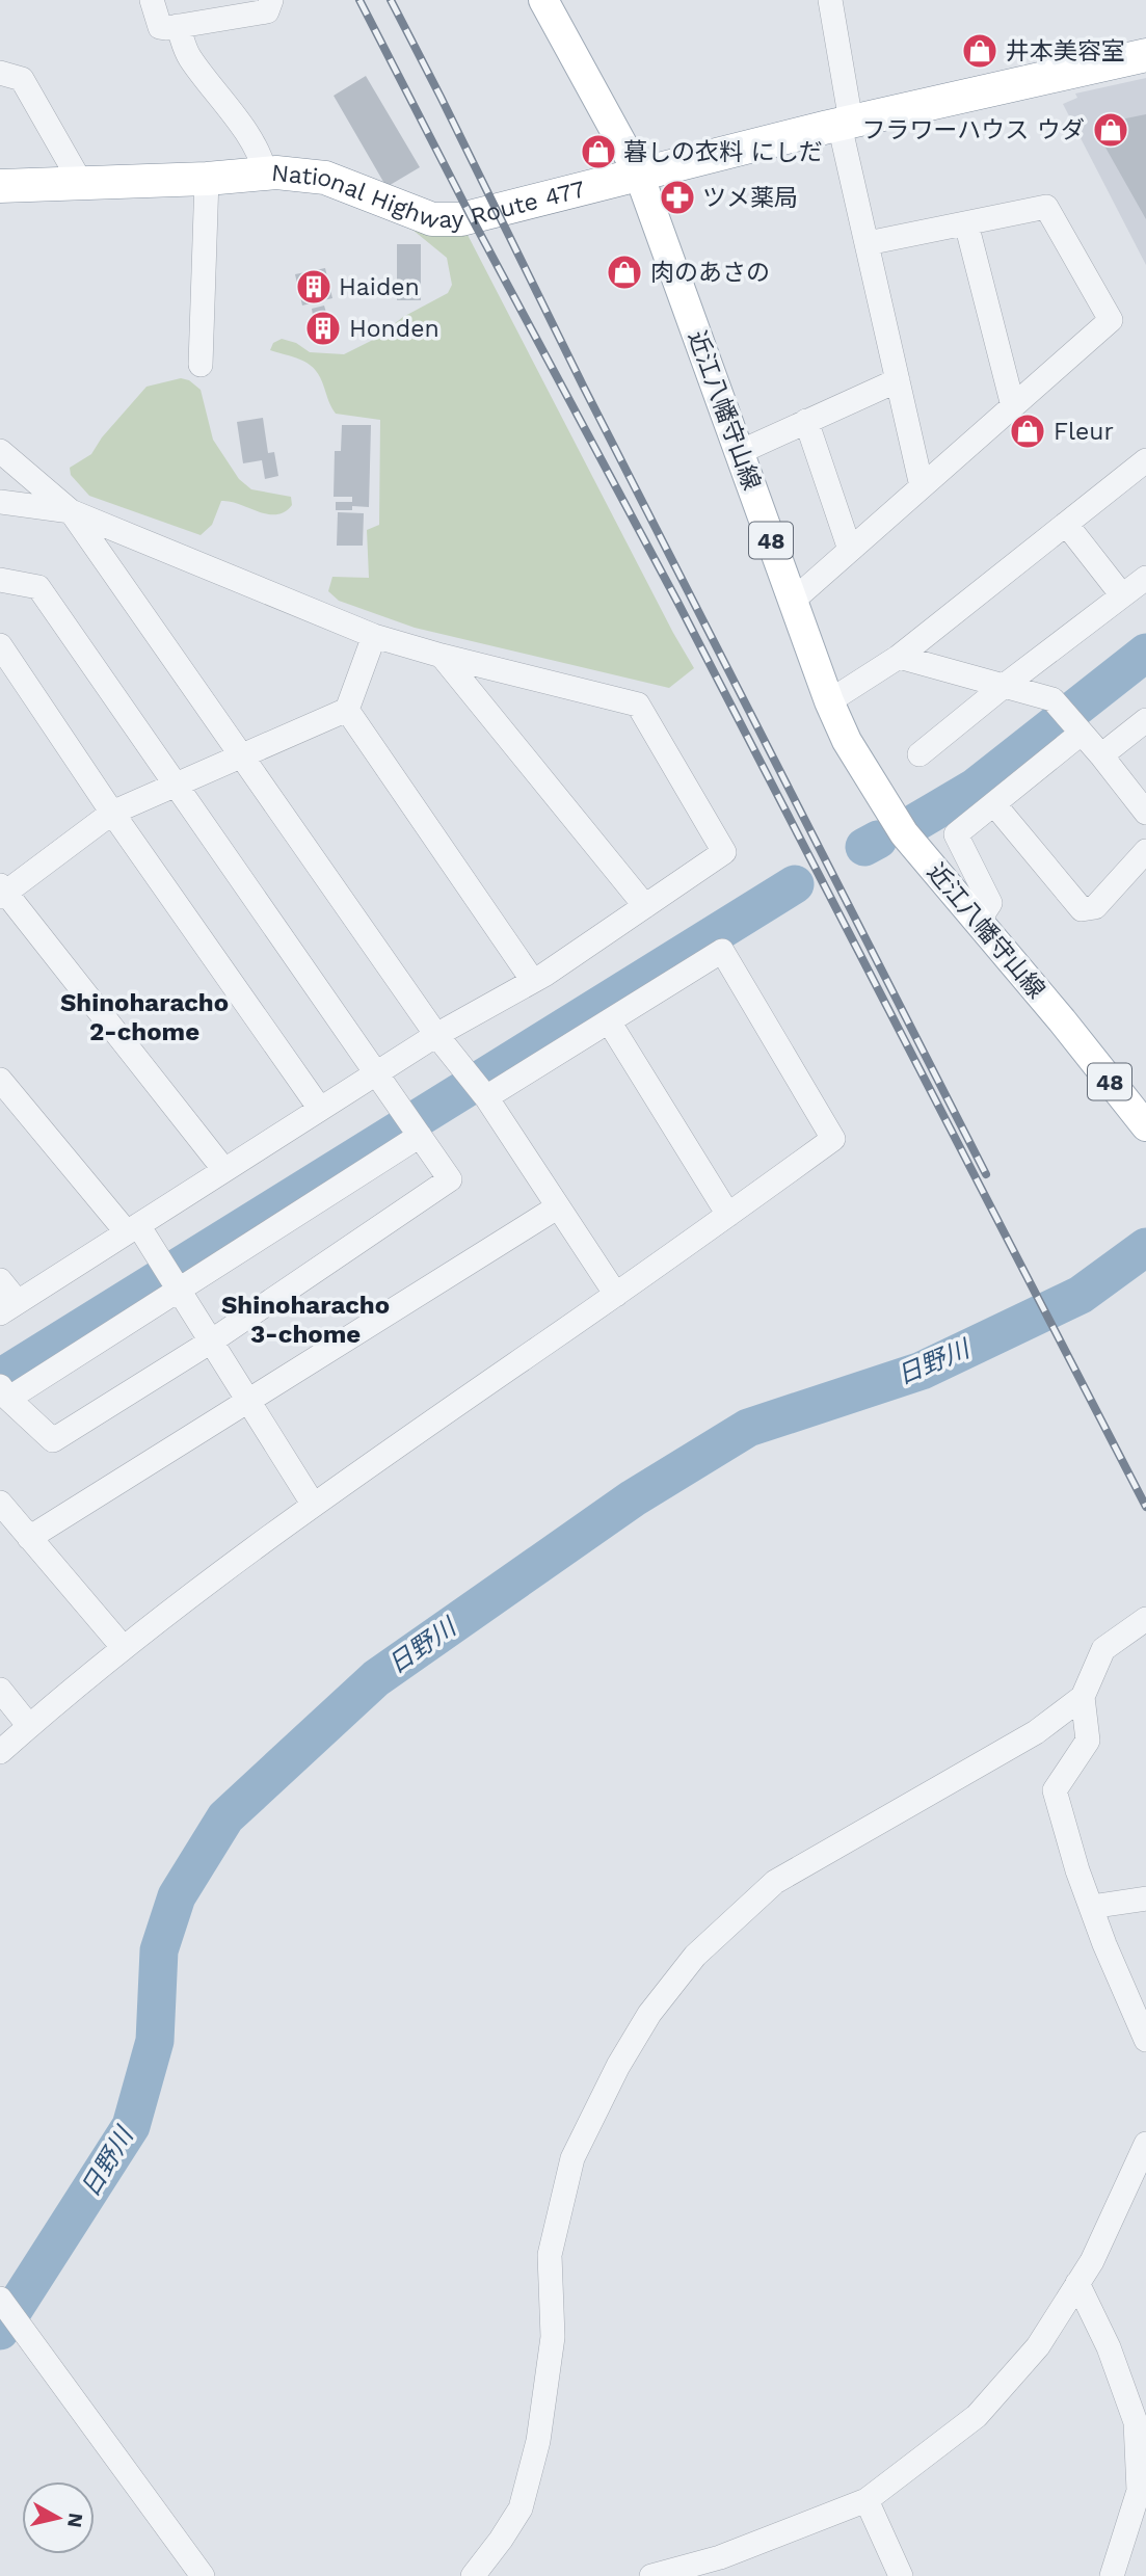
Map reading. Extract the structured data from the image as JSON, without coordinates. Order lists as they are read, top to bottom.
{
  "streets": {
    "highway": ["National Highway Route 477"],
    "main road": ["近江八幡守山線", "48"]
  },
  "crossings": [
    ["National Highway Route 477", "近江八幡守山線"]
  ],
  "districts": ["Shinoharacho 2-chome", "Shinoharacho 3-chome"],
  "water": ["日野川"],
  "places": {
    "shop": [
      "井本美容室",
      "フラワーハウス ウダ",
      "暮しの衣料 にしだ",
      "肉のあさの",
      "Fleur"
    ],
    "pharmacy": ["ツメ薬局"],
    "building": ["Haiden", "Honden"]
  },
  "north": "right"
}
